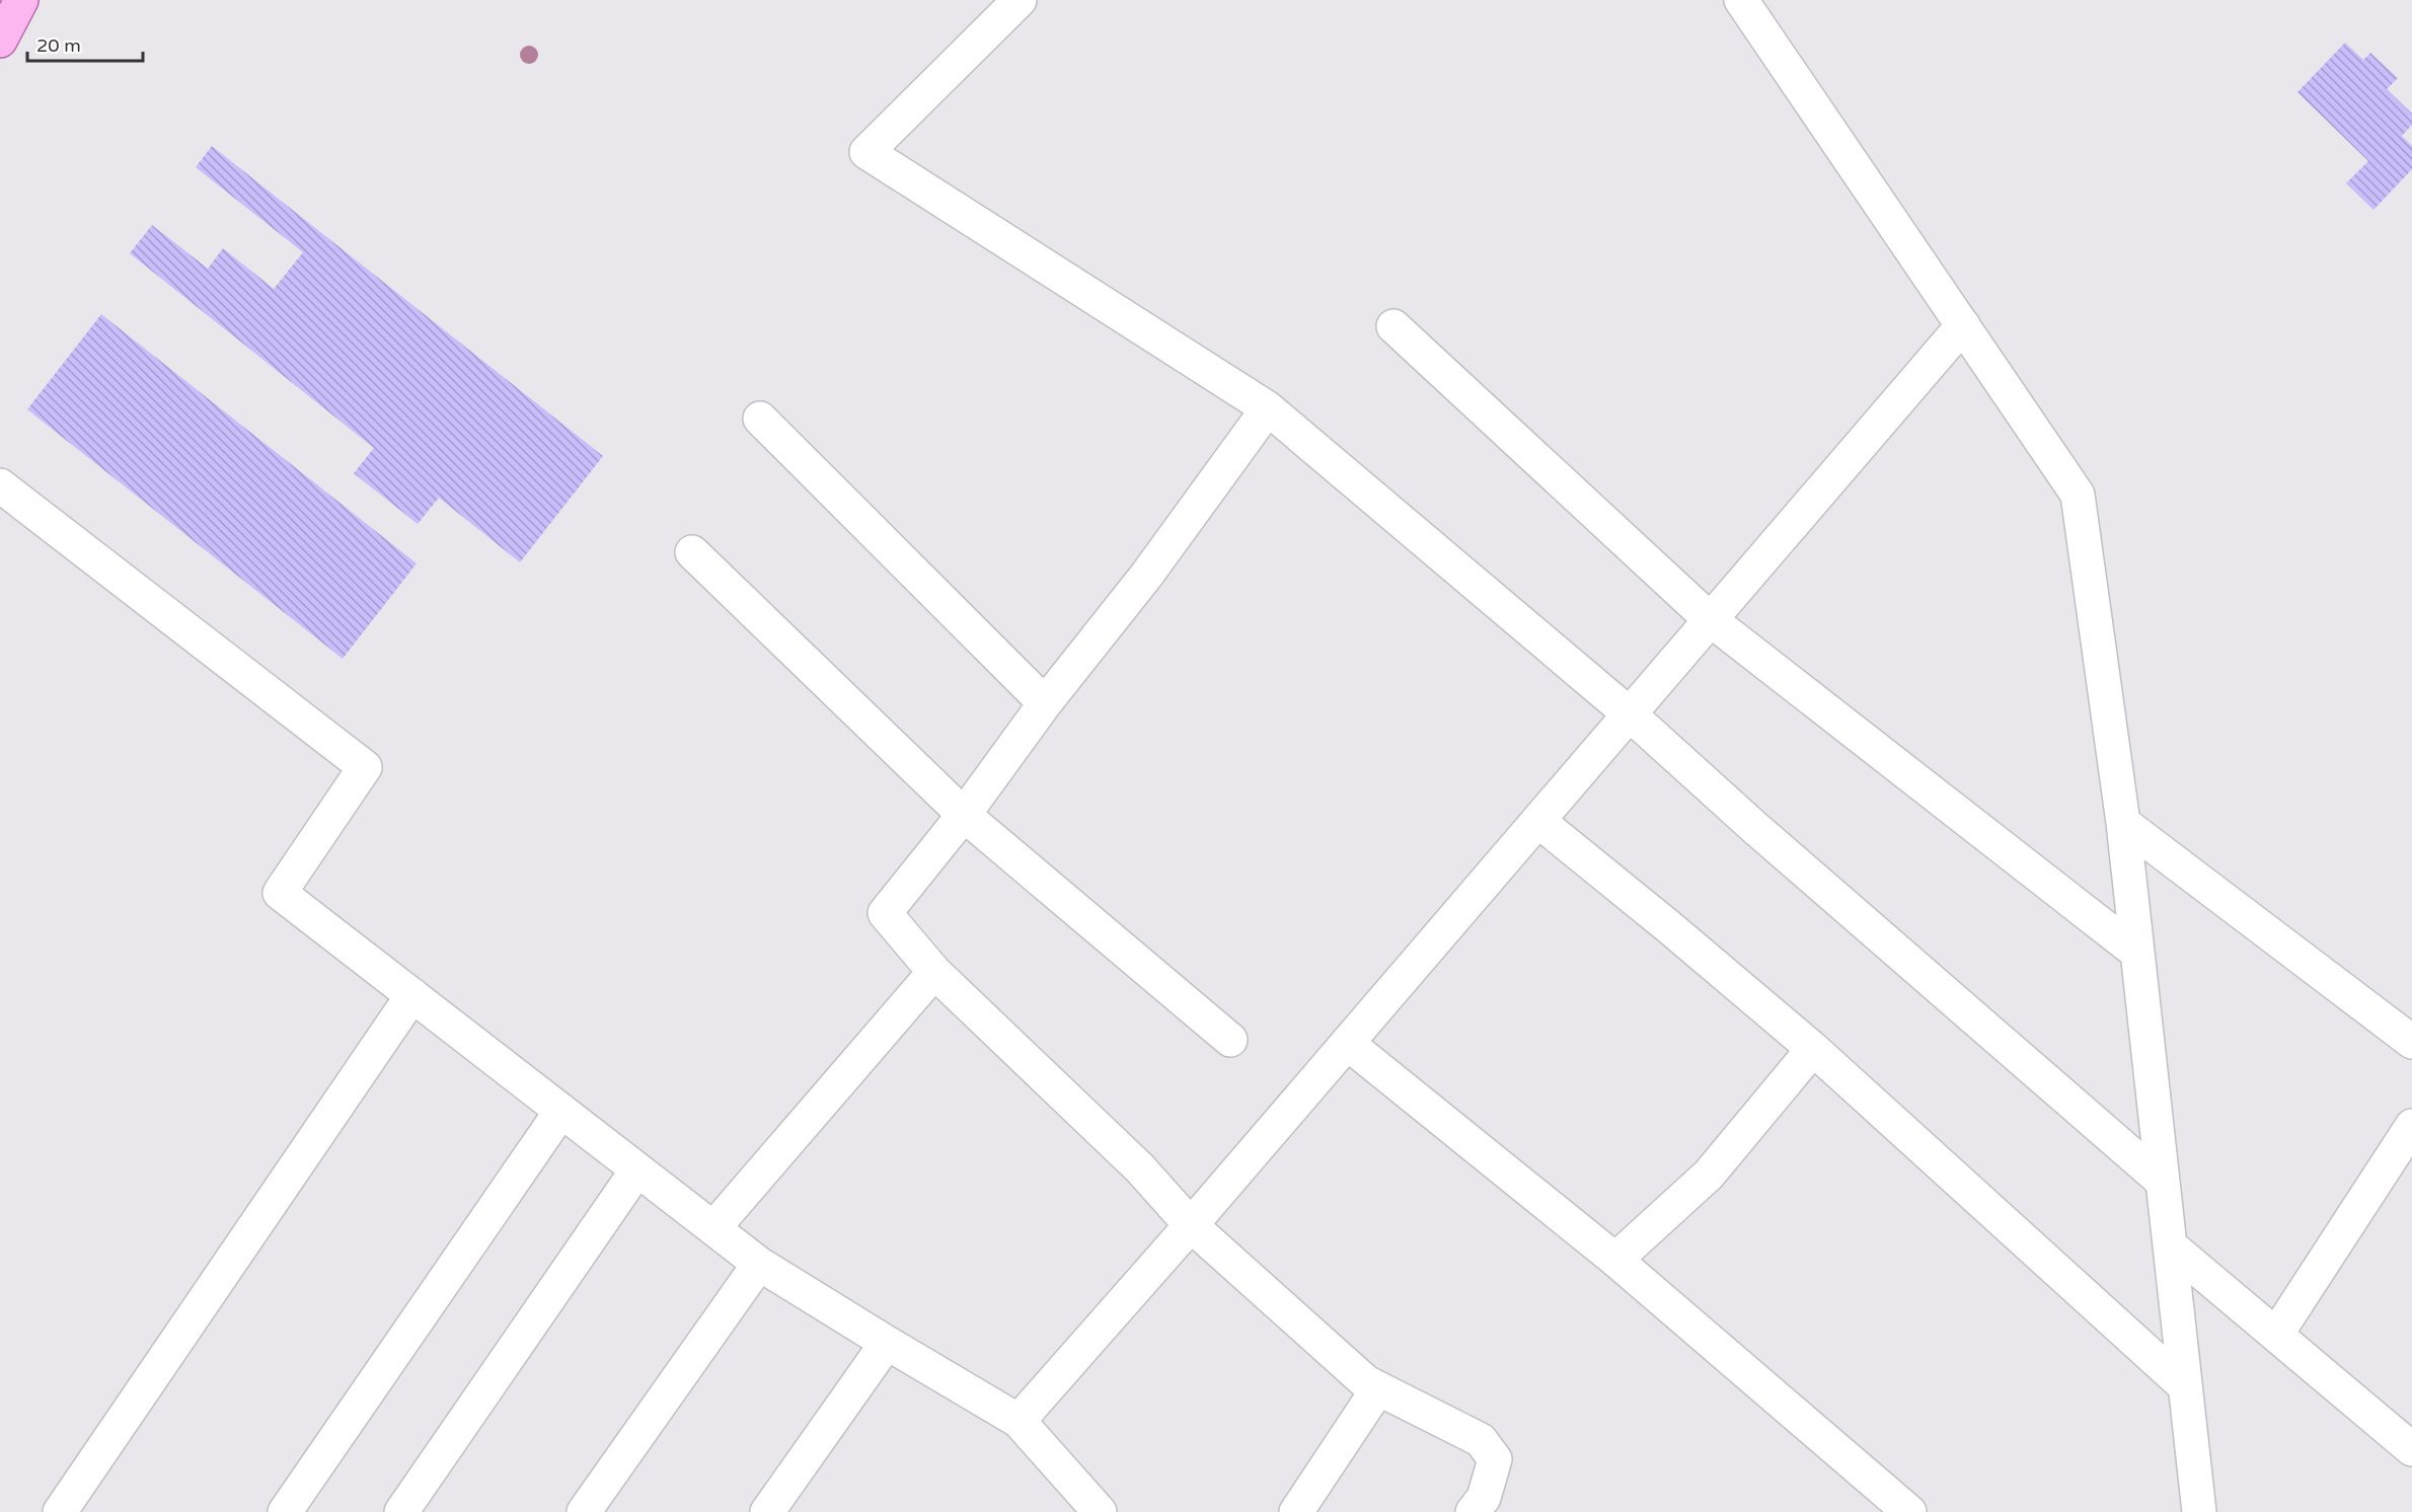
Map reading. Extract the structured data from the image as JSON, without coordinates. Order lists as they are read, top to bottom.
{
  "scale_bar": "20 m"
}
